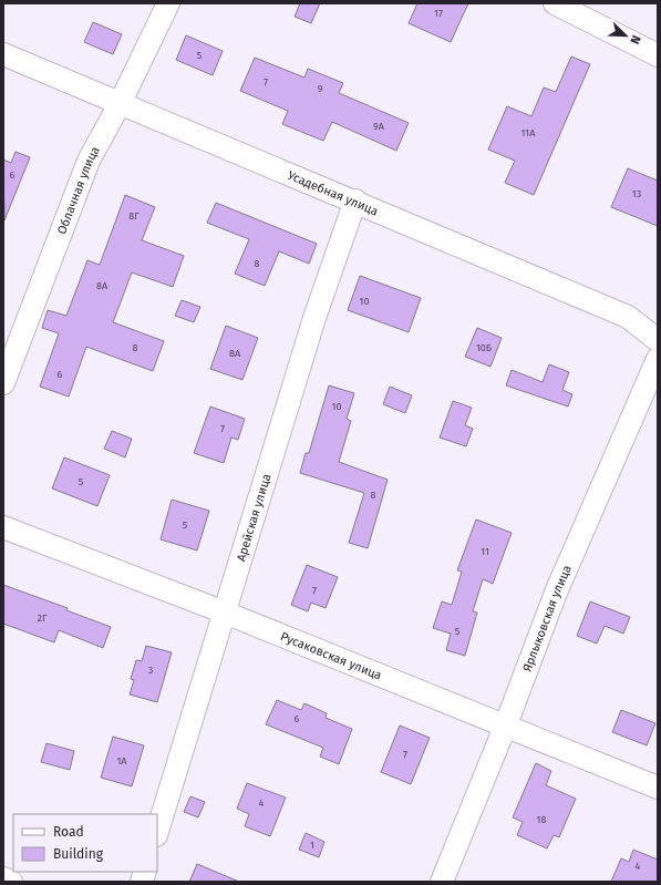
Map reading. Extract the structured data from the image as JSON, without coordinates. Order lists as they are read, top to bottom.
{
  "streets": {
    "street": [
      "Облачная улица",
      "Усадебная улица",
      "Арейская улица",
      "Ярлыковская улица",
      "Русаковская улица"
    ]
  },
  "crossings": [
    ["Облачная улица", "Усадебная улица"],
    ["Усадебная улица", "Арейская улица"],
    ["Арейская улица", "Русаковская улица"],
    ["Ярлыковская улица", "Русаковская улица"]
  ],
  "house_numbers": [
    "17",
    "5",
    "7",
    "9",
    "9А",
    "11А",
    "6",
    "13",
    "8Г",
    "8",
    "8А",
    "10",
    "8",
    "10Б",
    "8А",
    "6",
    "10",
    "7",
    "5",
    "8",
    "5",
    "11",
    "7",
    "2Г",
    "5",
    "3",
    "6",
    "7",
    "1А",
    "4",
    "18",
    "1",
    "4"
  ],
  "legend": ["Road", "Building"],
  "north": "bottom right"
}
